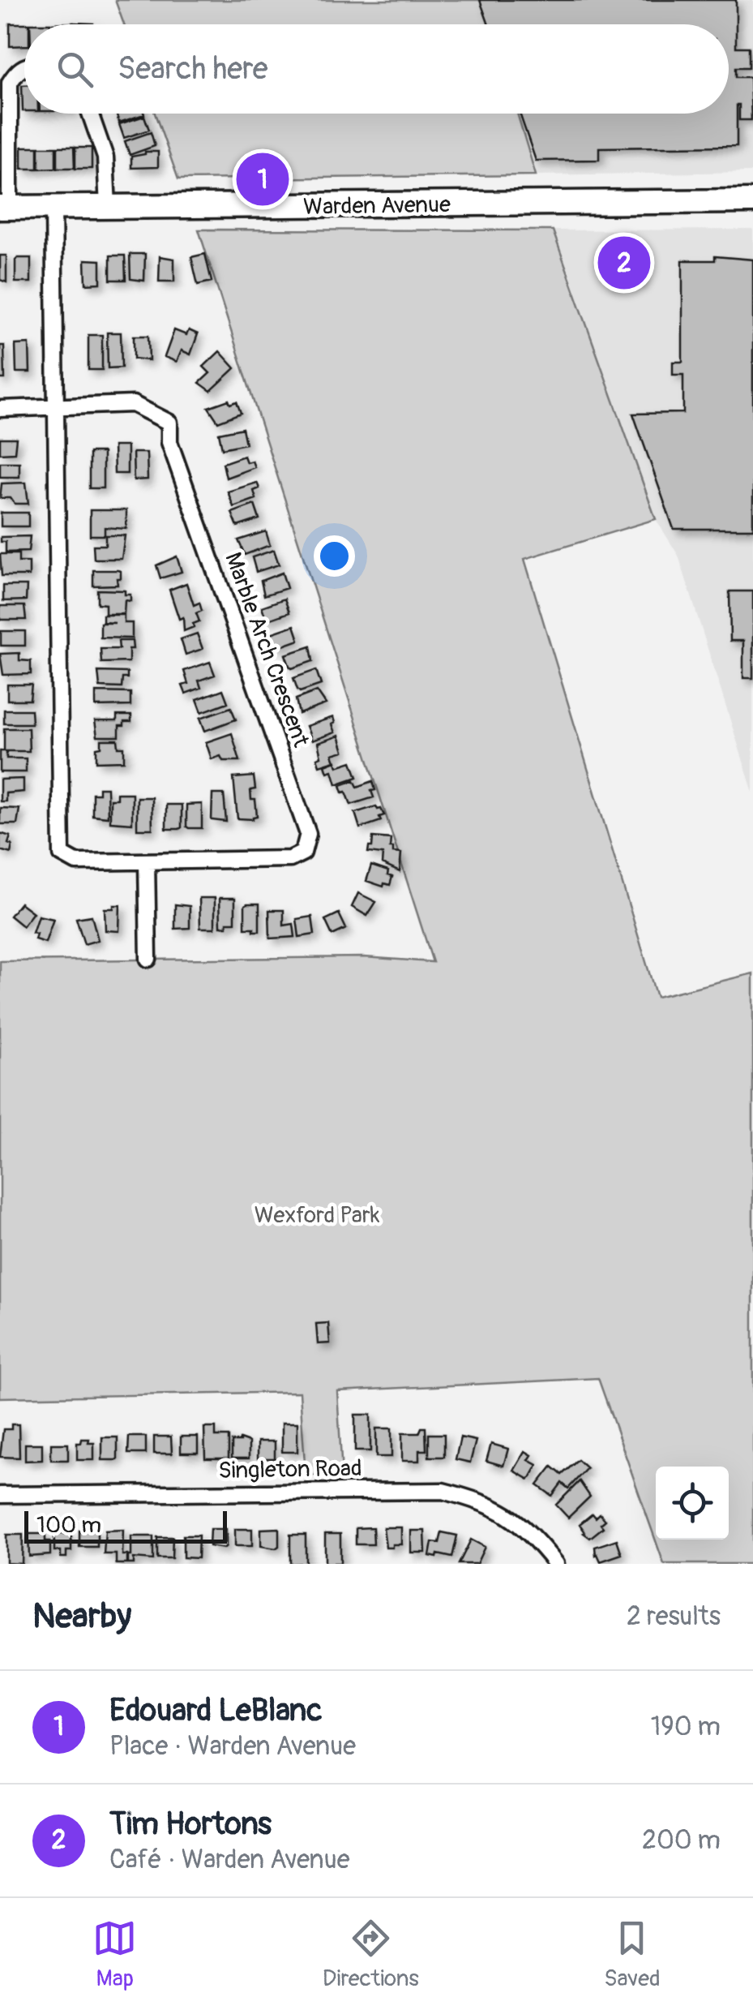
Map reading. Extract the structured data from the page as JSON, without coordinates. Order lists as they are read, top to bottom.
{
  "streets": {
    "main road": ["Warden Avenue"],
    "street": ["Marble Arch Crescent", "Singleton Road"]
  },
  "crossings": [
    ["Warden Avenue", "Marble Arch Crescent"]
  ],
  "parks": ["Wexford Park"],
  "scale_bar": "100 m",
  "page": {
    "search": "Search here",
    "pins": ["1", "2"],
    "scale": "100 m",
    "heading": ["Nearby", "2 results"],
    "list": [
      {
        "mark": "1",
        "name": "Edouard LeBlanc",
        "note": "Place · Warden Avenue",
        "value": "190 m"
      },
      {
        "mark": "2",
        "name": "Tim Hortons",
        "note": "Café · Warden Avenue",
        "value": "200 m"
      }
    ],
    "nav": ["Map", "Directions", "Saved"]
  }
}
